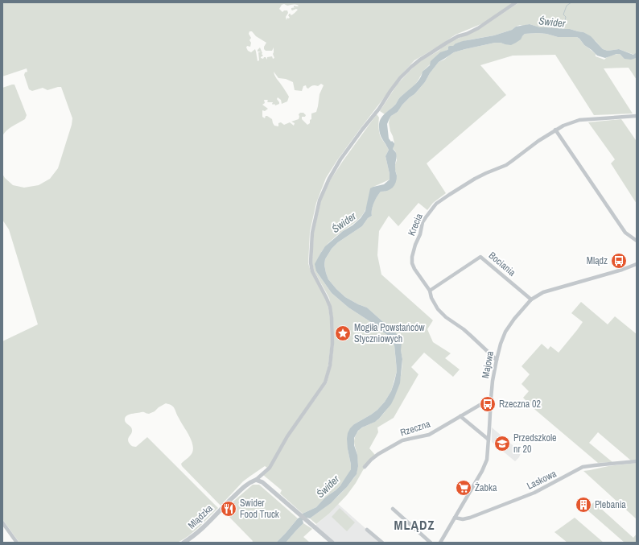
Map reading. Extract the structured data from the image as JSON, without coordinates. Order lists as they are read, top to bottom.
{
  "streets": {
    "street": [
      "Krecia",
      "Bociania",
      "Majowa",
      "Rzeczna",
      "Laskowa",
      "Mlądzka"
    ]
  },
  "crossings": [
    ["Krecia", "Bociania"],
    ["Krecia", "Majowa"],
    ["Bociania", "Majowa"],
    ["Majowa", "Rzeczna"],
    ["Majowa", "Laskowa"]
  ],
  "districts": ["MLĄDZ"],
  "water": ["Świder"],
  "places": {
    "bus stop": ["Mlądz", "Rzeczna 02"],
    "place": ["Mogiła Powstańców Styczniowych"],
    "school or university": ["Przedszkole nr 20"],
    "supermarket": ["Żabka"],
    "building": ["Plebania"],
    "restaurant": ["Swider Food Truck"]
  }
}
